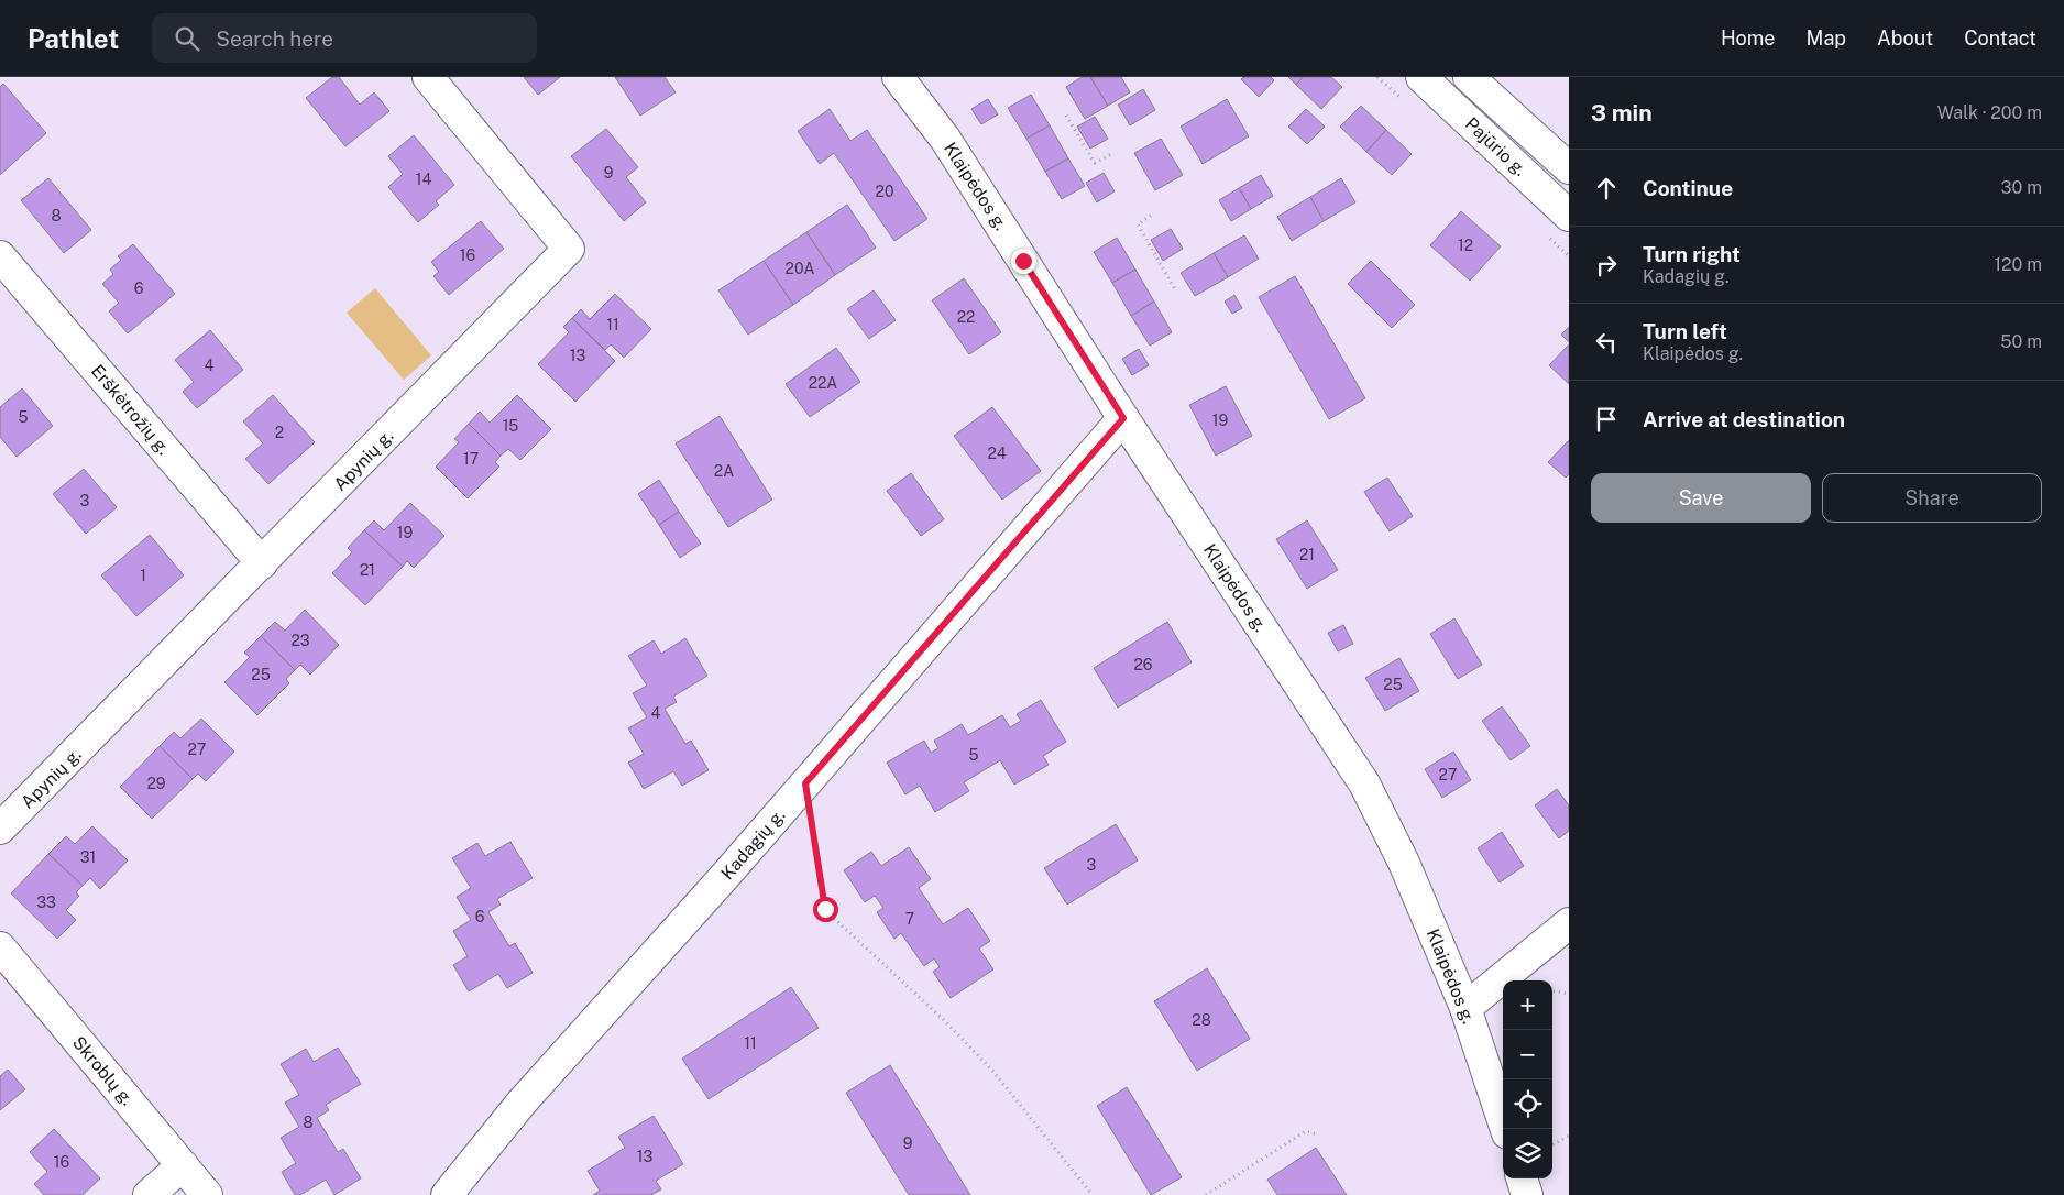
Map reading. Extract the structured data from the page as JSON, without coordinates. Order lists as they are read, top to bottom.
{
  "streets": {
    "street": [
      "Pajūrio g.",
      "Klaipėdos g.",
      "Erškėtrožių g.",
      "Apynių g.",
      "Kadagių g.",
      "Skroblų g."
    ]
  },
  "crossings": [
    ["Klaipėdos g.", "Kadagių g."],
    ["Erškėtrožių g.", "Apynių g."]
  ],
  "house_numbers": [
    "9",
    "14",
    "20",
    "8",
    "12",
    "16",
    "20A",
    "6",
    "22",
    "11",
    "13",
    "4",
    "22A",
    "5",
    "19",
    "15",
    "2",
    "24",
    "17",
    "2A",
    "3",
    "19",
    "21",
    "21",
    "1",
    "23",
    "26",
    "25",
    "25",
    "4",
    "27",
    "5",
    "27",
    "29",
    "31",
    "3",
    "33",
    "6",
    "7",
    "28",
    "11",
    "8",
    "9",
    "13",
    "16"
  ],
  "page": {
    "header": "Pathlet",
    "search": "Search here",
    "nav": [
      "Home",
      "Map",
      "About",
      "Contact"
    ],
    "heading": ["3 min", "Walk · 200 m"],
    "list": [
      ["Continue", "30 m"],
      ["Turn right", "Kadagių g.", "120 m"],
      ["Turn left", "Klaipėdos g.", "50 m"],
      "Arrive at destination"
    ],
    "buttons": ["Save", "Share"],
    "map_buttons": ["+", "−"]
  }
}
